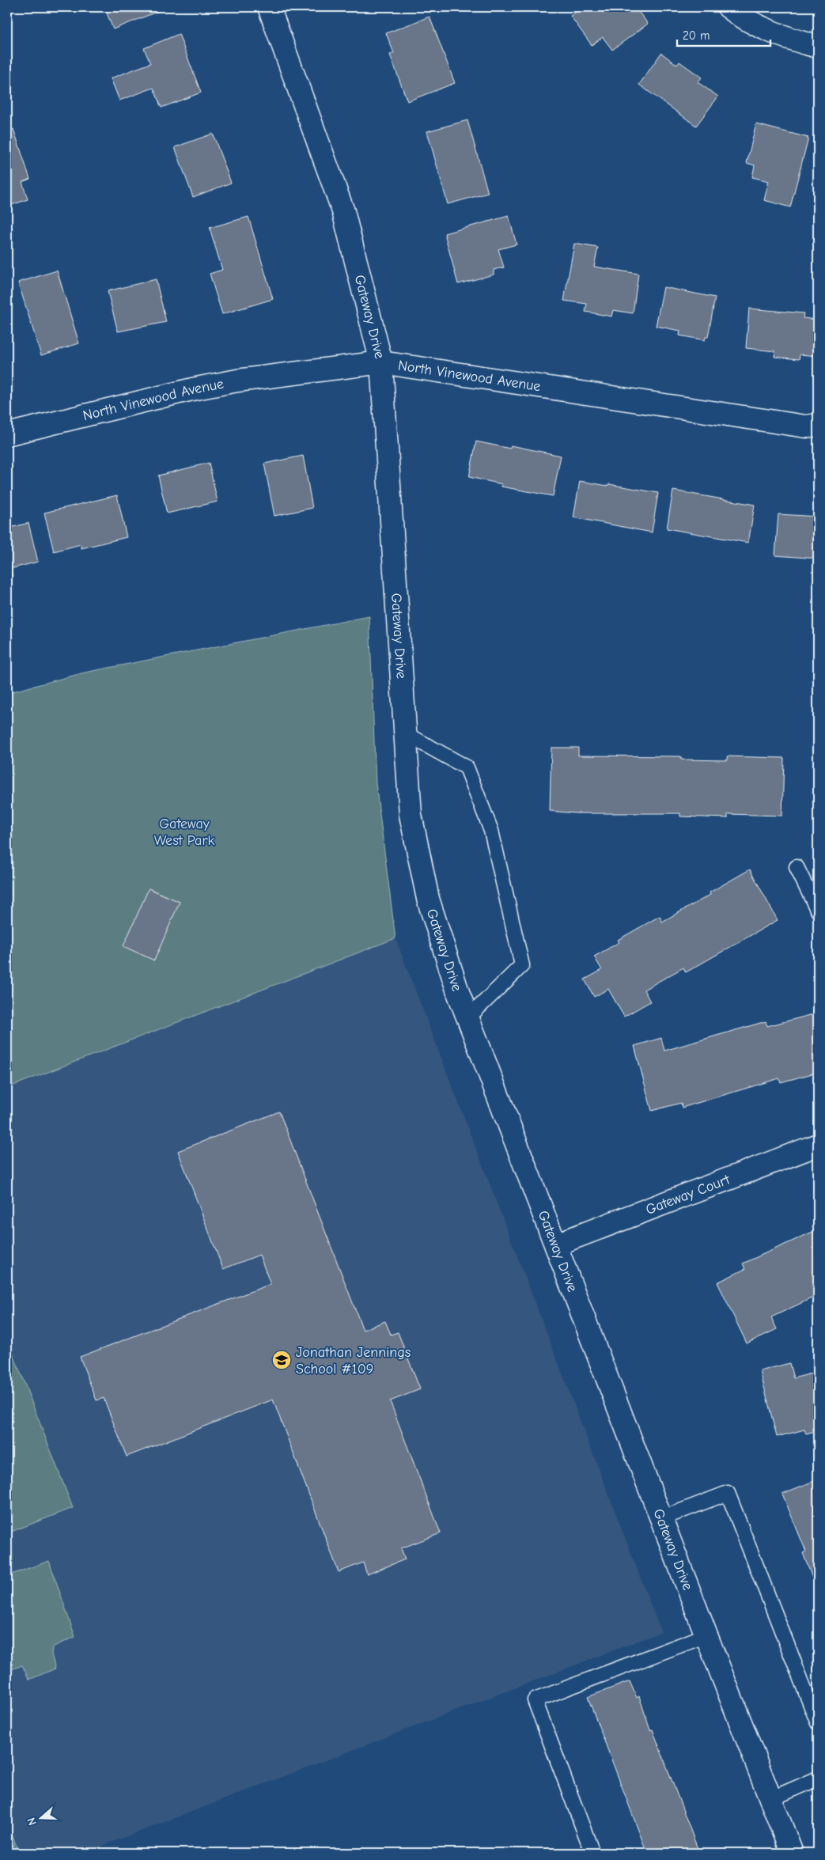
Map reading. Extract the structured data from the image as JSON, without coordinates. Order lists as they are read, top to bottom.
{
  "streets": {
    "street": ["Gateway Drive", "North Vinewood Avenue", "Gateway Court"]
  },
  "crossings": [
    ["Gateway Drive", "North Vinewood Avenue"],
    ["Gateway Drive", "Gateway Court"]
  ],
  "parks": ["Gateway West Park"],
  "places": {
    "school or university": ["Jonathan Jennings School #109"]
  },
  "scale_bar": "20 m",
  "north": "left"
}
